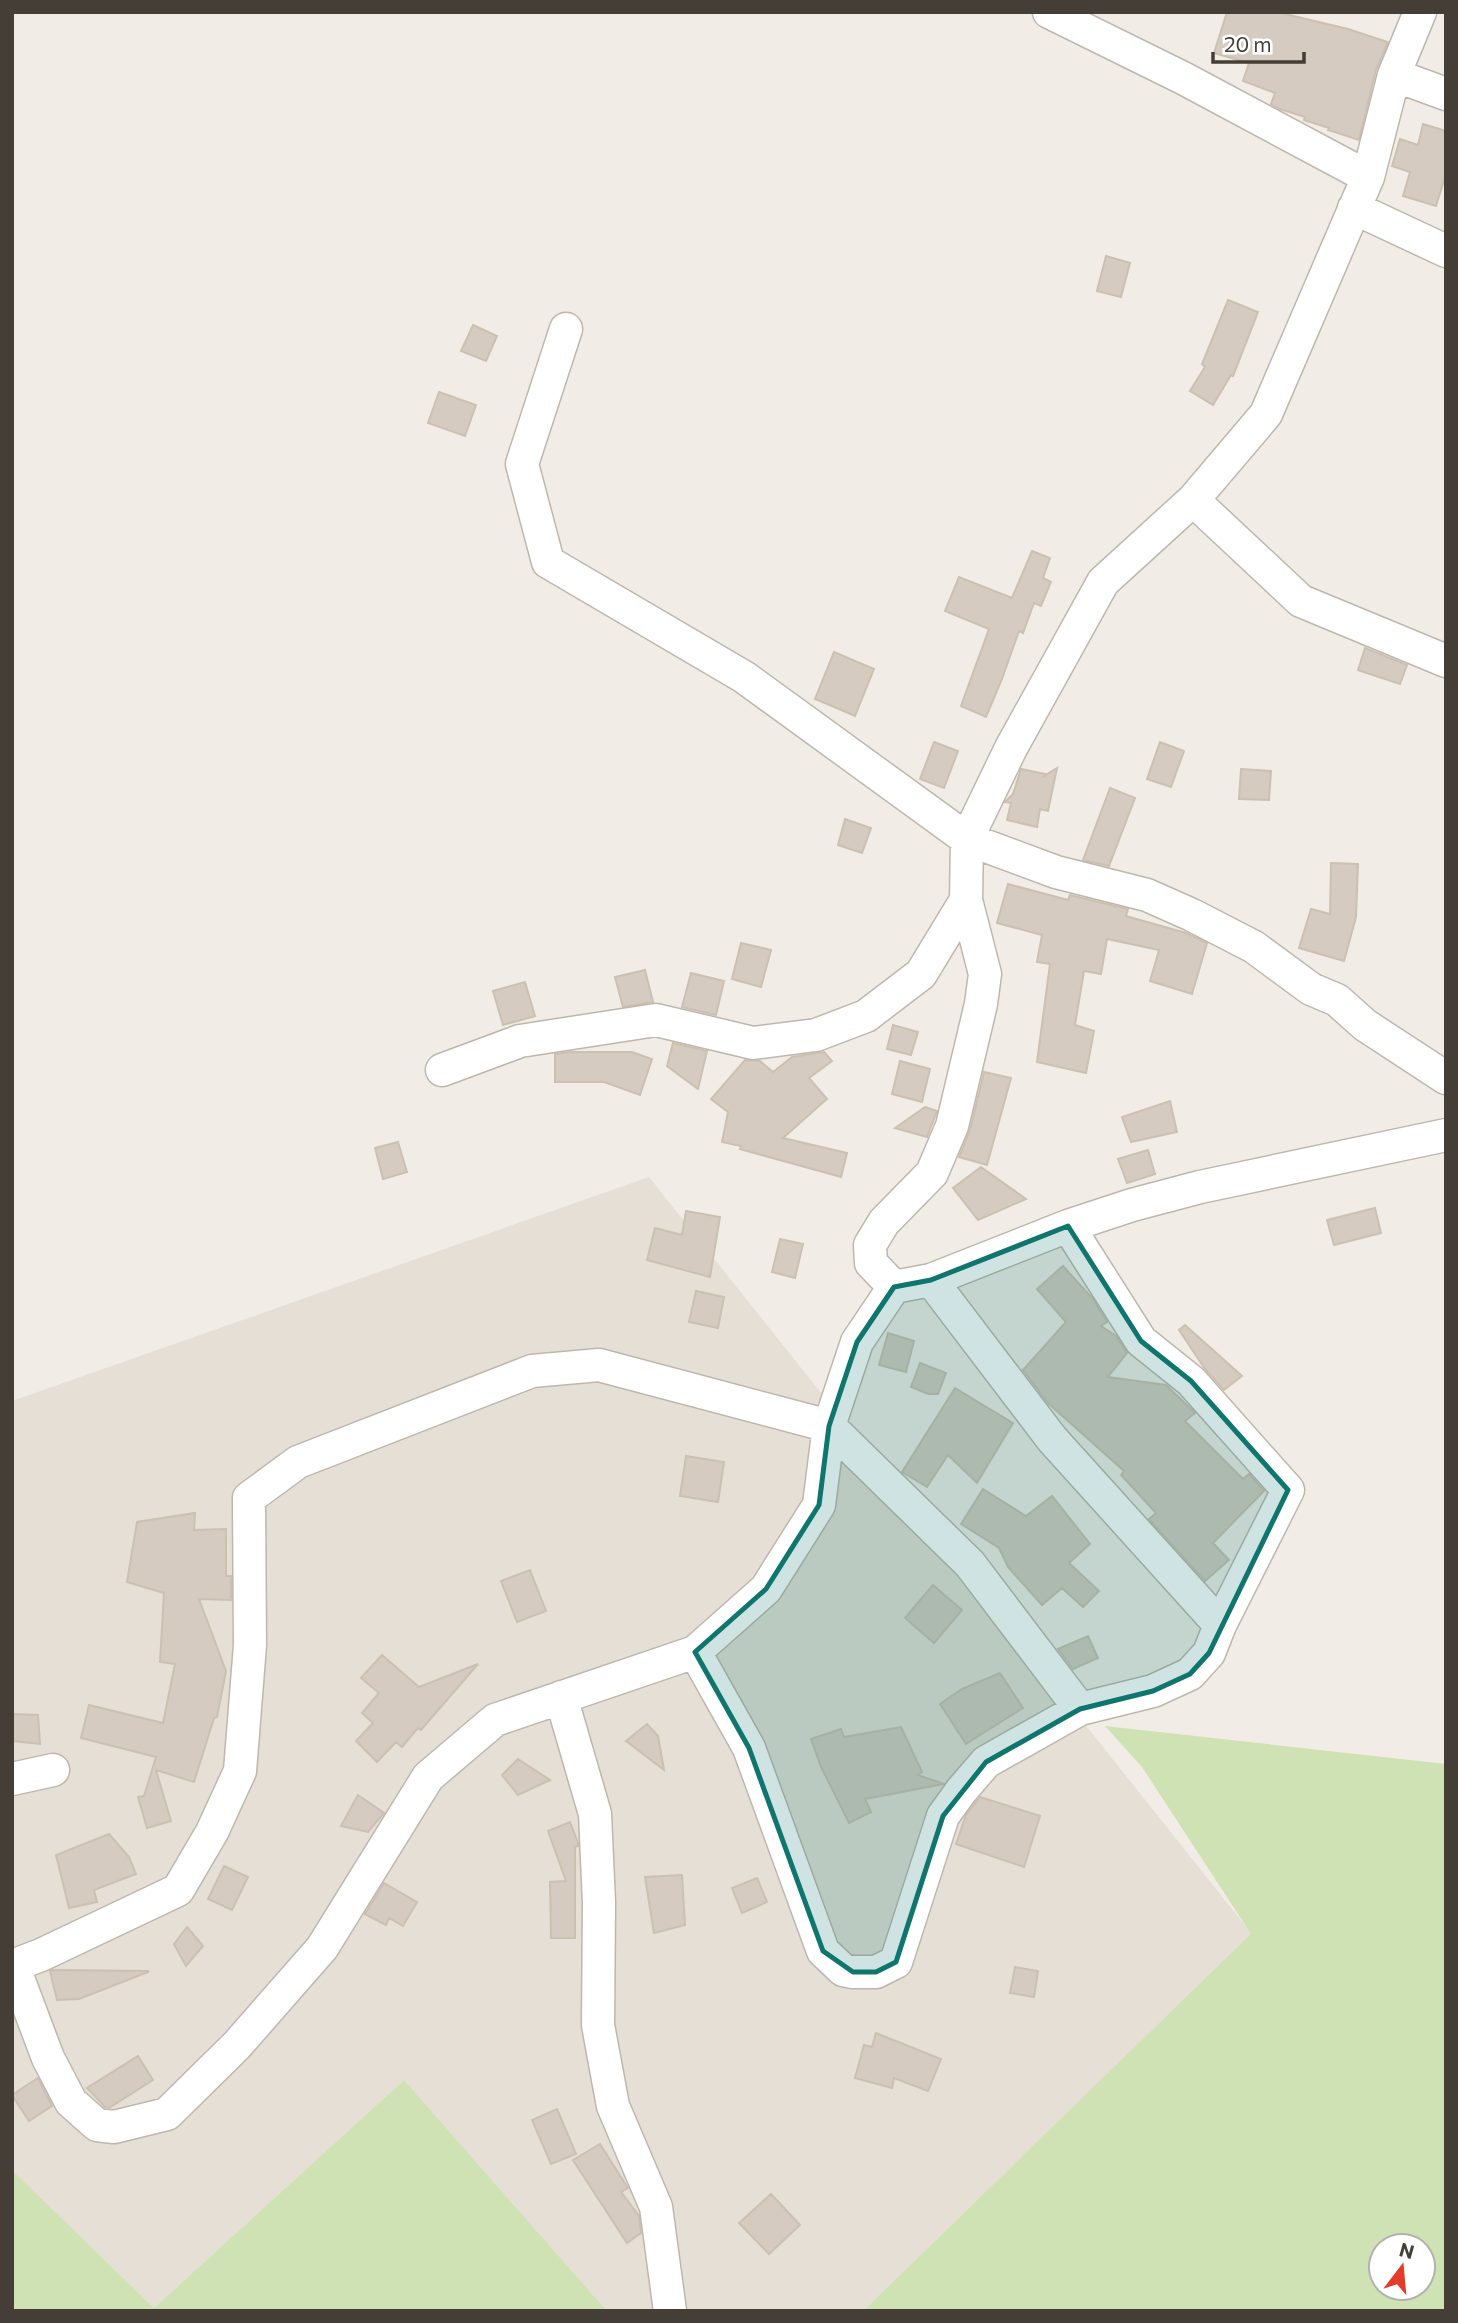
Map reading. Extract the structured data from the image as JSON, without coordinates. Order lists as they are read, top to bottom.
{
  "scale_bar": "20 m",
  "north": "top"
}
